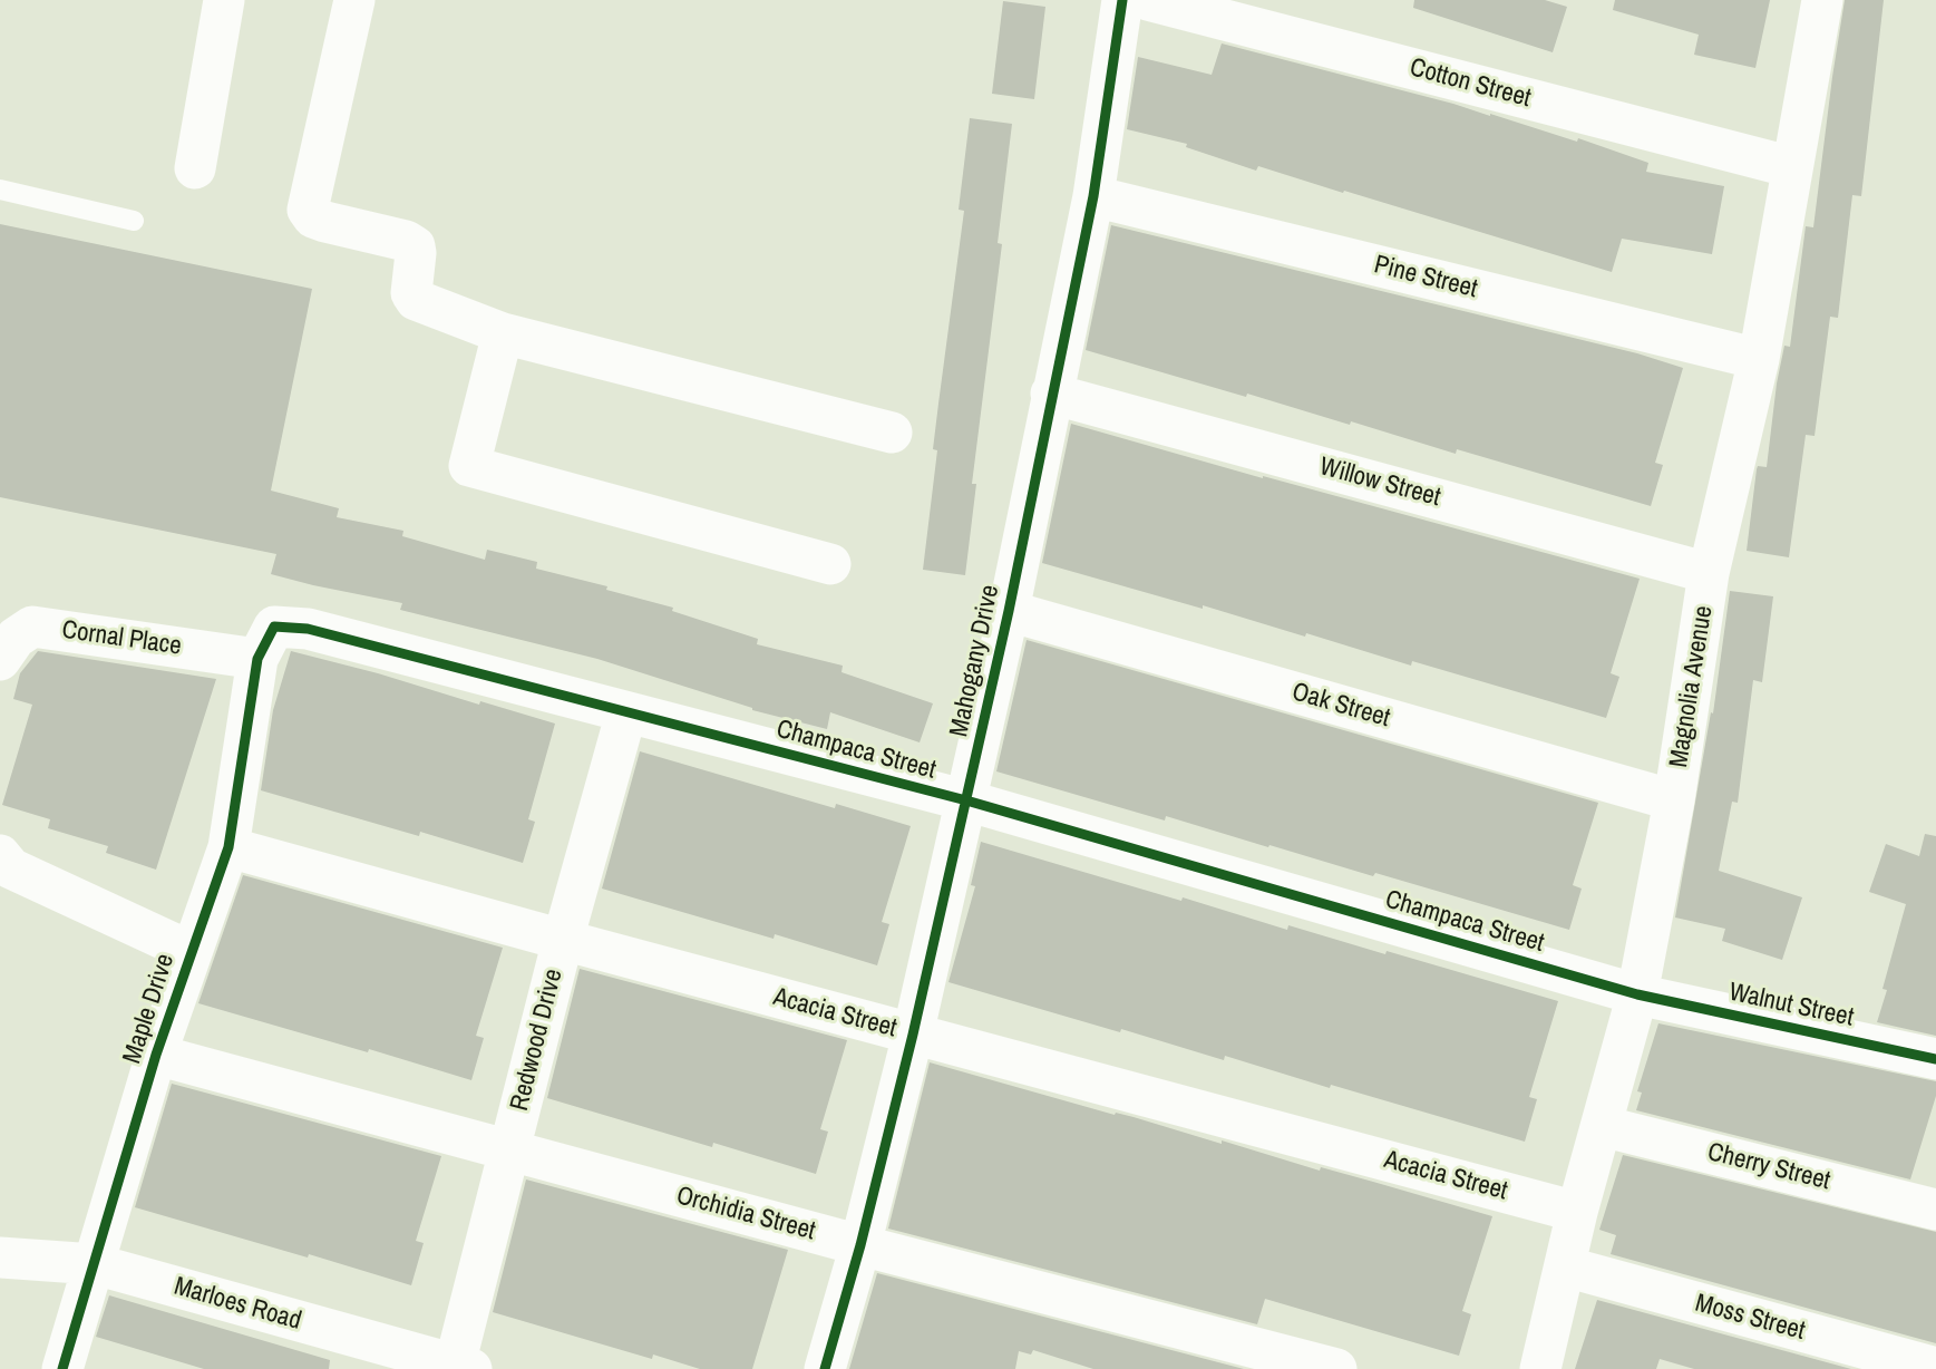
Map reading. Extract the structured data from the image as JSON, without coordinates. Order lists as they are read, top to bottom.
{
  "streets": {
    "street": [
      "Cotton Street",
      "Pine Street",
      "Willow Street",
      "Cornal Place",
      "Mahogany Drive",
      "Magnolia Avenue",
      "Oak Street",
      "Champaca Street",
      "Walnut Street",
      "Maple Drive",
      "Acacia Street",
      "Redwood Drive",
      "Cherry Street",
      "Orchidia Street",
      "Marloes Road",
      "Moss Street"
    ]
  },
  "crossings": [
    ["Cotton Street", "Magnolia Avenue"],
    ["Pine Street", "Mahogany Drive"],
    ["Pine Street", "Magnolia Avenue"],
    ["Willow Street", "Mahogany Drive"],
    ["Willow Street", "Magnolia Avenue"],
    ["Cornal Place", "Champaca Street"],
    ["Cornal Place", "Maple Drive"],
    ["Mahogany Drive", "Oak Street"],
    ["Mahogany Drive", "Champaca Street"],
    ["Mahogany Drive", "Acacia Street"],
    ["Mahogany Drive", "Orchidia Street"],
    ["Magnolia Avenue", "Oak Street"],
    ["Magnolia Avenue", "Champaca Street"],
    ["Magnolia Avenue", "Walnut Street"],
    ["Magnolia Avenue", "Acacia Street"],
    ["Magnolia Avenue", "Cherry Street"],
    ["Magnolia Avenue", "Moss Street"],
    ["Champaca Street", "Walnut Street"],
    ["Champaca Street", "Maple Drive"],
    ["Champaca Street", "Redwood Drive"],
    ["Maple Drive", "Acacia Street"],
    ["Maple Drive", "Orchidia Street"],
    ["Maple Drive", "Marloes Road"],
    ["Acacia Street", "Redwood Drive"],
    ["Redwood Drive", "Orchidia Street"],
    ["Redwood Drive", "Marloes Road"]
  ]
}
